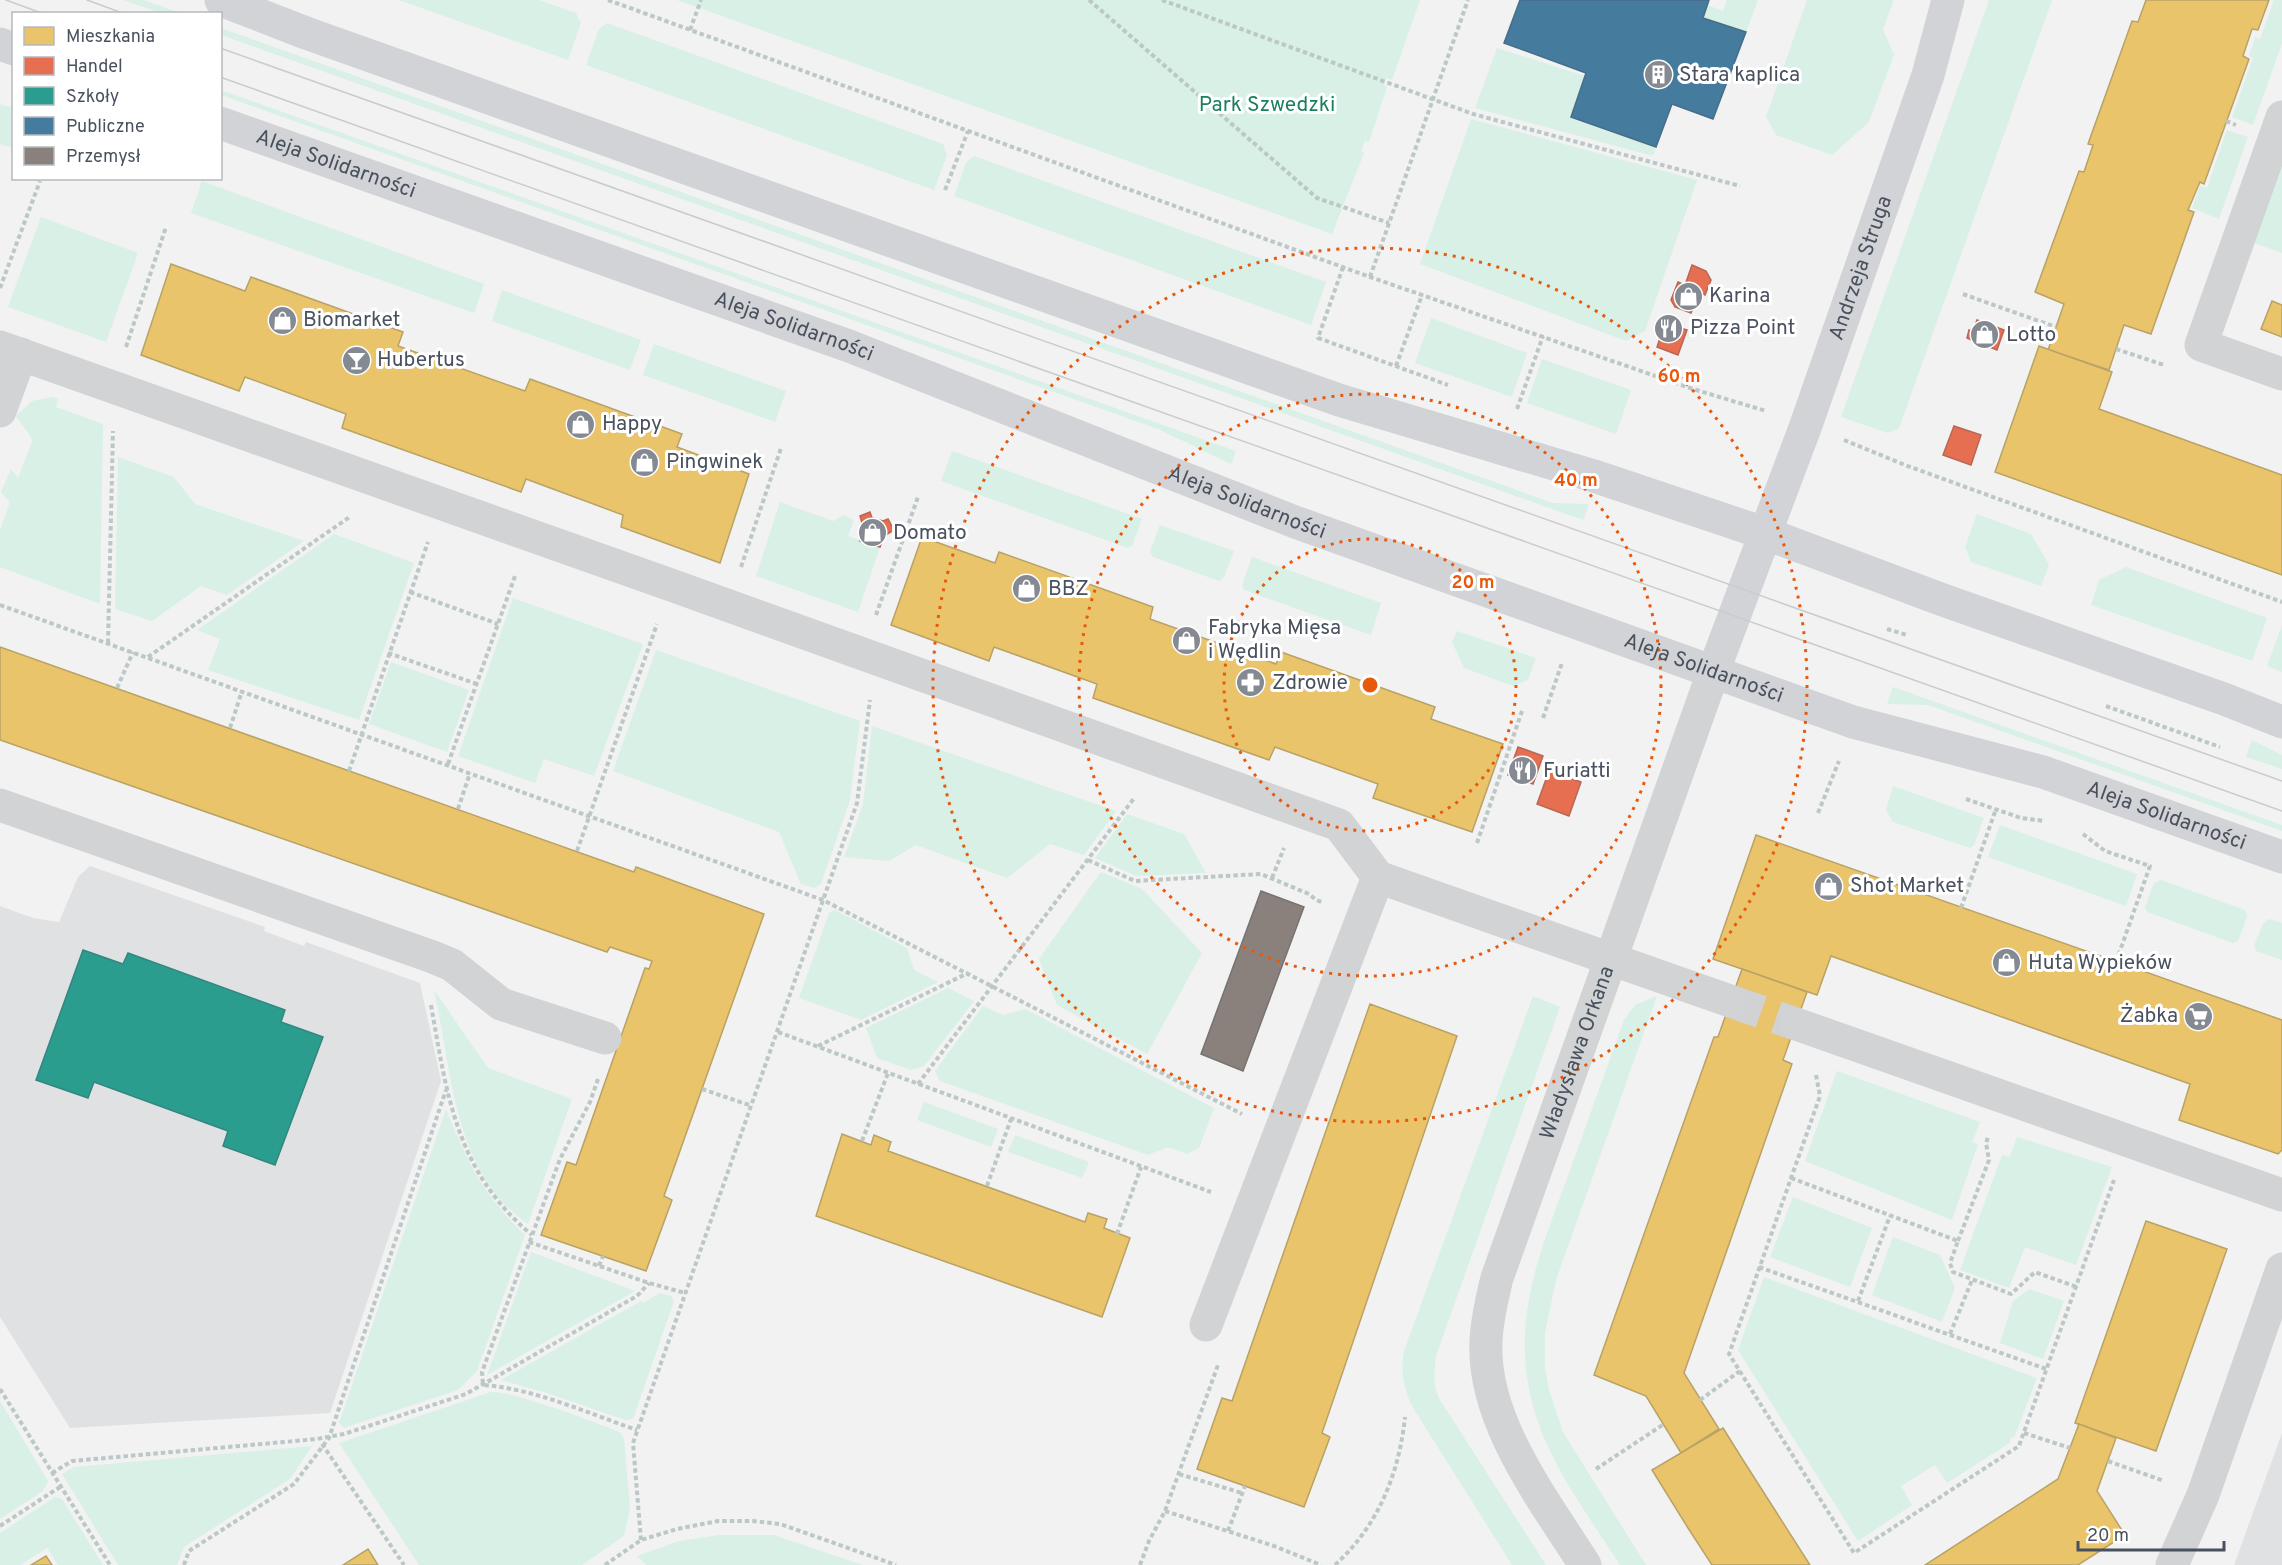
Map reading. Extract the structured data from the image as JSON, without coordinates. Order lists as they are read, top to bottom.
{
  "streets": {
    "street": ["Aleja Solidarności", "Andrzeja Struga", "Władysława Orkana"]
  },
  "crossings": [
    ["Aleja Solidarności", "Władysława Orkana"],
    ["Andrzeja Struga", "Władysława Orkana"]
  ],
  "parks": ["Park Szwedzki"],
  "places": {
    "building": ["Stara kaplica"],
    "shop": [
      "Karina",
      "Biomarket",
      "Lotto",
      "Happy",
      "Pingwinek",
      "Domato",
      "BBZ",
      "Fabryka Mięsa i Wędlin",
      "Shot Market",
      "Huta Wypieków"
    ],
    "restaurant": ["Pizza Point", "Furiatti"],
    "bar": ["Hubertus"],
    "pharmacy": ["Zdrowie"],
    "supermarket": ["Żabka"]
  },
  "legend": [
    "Mieszkania",
    "Handel",
    "Szkoły",
    "Publiczne",
    "Przemysł"
  ],
  "scale_bar": "20 m",
  "rings": ["60 m", "40 m", "20 m"]
}
